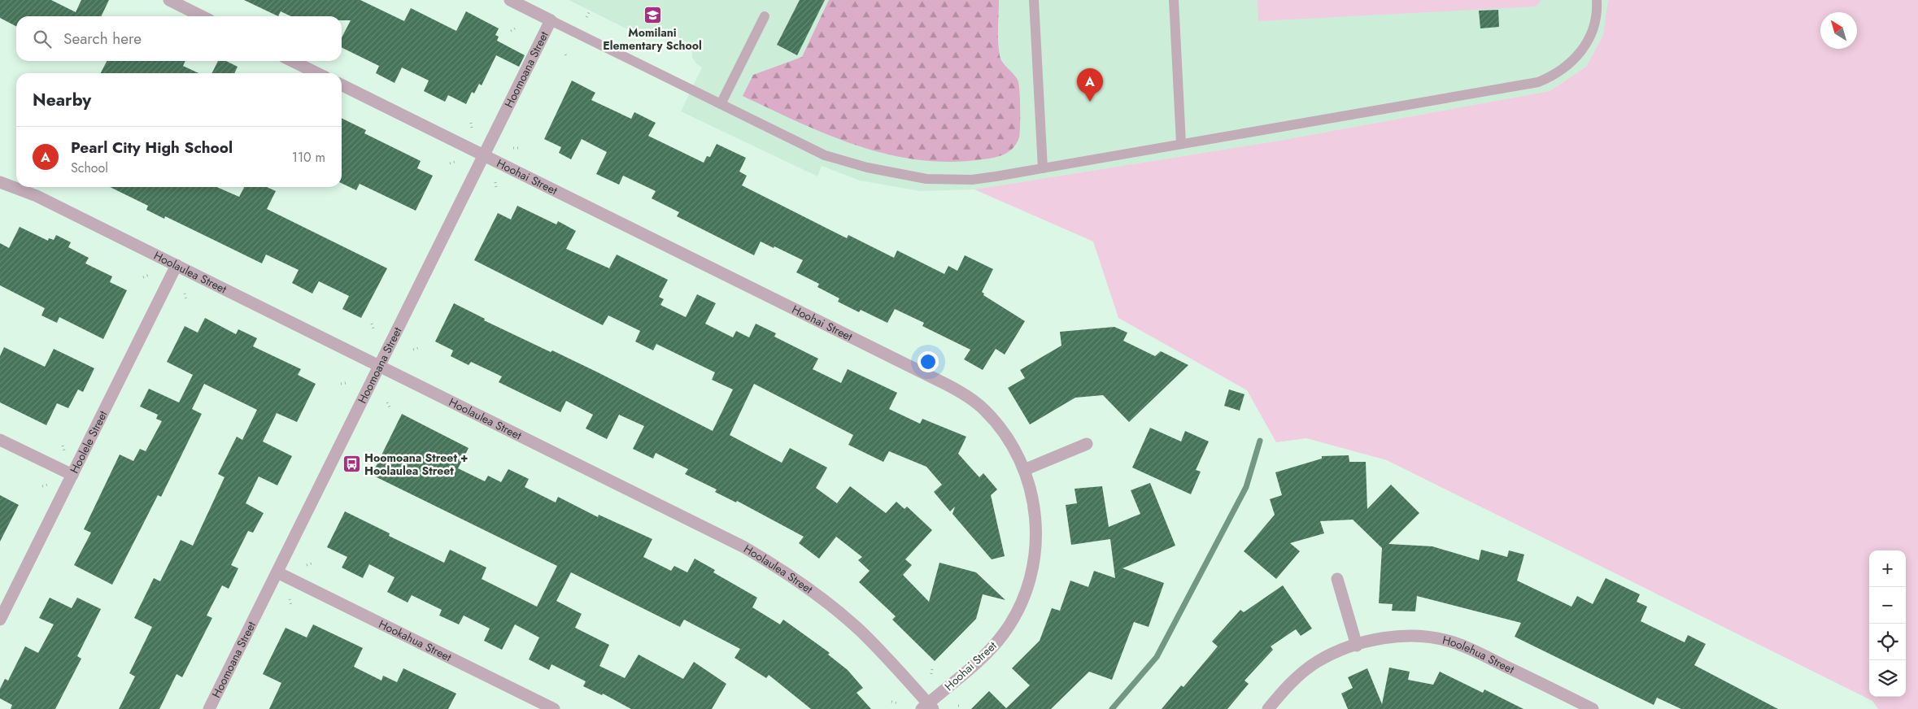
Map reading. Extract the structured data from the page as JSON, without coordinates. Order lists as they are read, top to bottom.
{
  "streets": {
    "street": [
      "Hoomoana Street",
      "Hoohai Street",
      "Hoolaulea Street",
      "Hoolele Street",
      "Hookahua Street",
      "Hoolehua Street"
    ]
  },
  "crossings": [
    ["Hoomoana Street", "Hoohai Street"],
    ["Hoomoana Street", "Hoolaulea Street"],
    ["Hoomoana Street", "Hookahua Street"],
    ["Hoohai Street", "Hoolaulea Street"],
    ["Hoolaulea Street", "Hoolele Street"]
  ],
  "places": {
    "school or university": ["Momilani Elementary School"],
    "bus stop": ["Hoomoana Street + Hoolaulea Street"]
  },
  "north": "top left",
  "page": {
    "search": "Search here",
    "pins": "A",
    "heading": "Nearby",
    "list": [
      {
        "mark": "A",
        "name": "Pearl City High School",
        "note": "School",
        "value": "110 m"
      }
    ],
    "map_buttons": ["+", "−"]
  }
}
